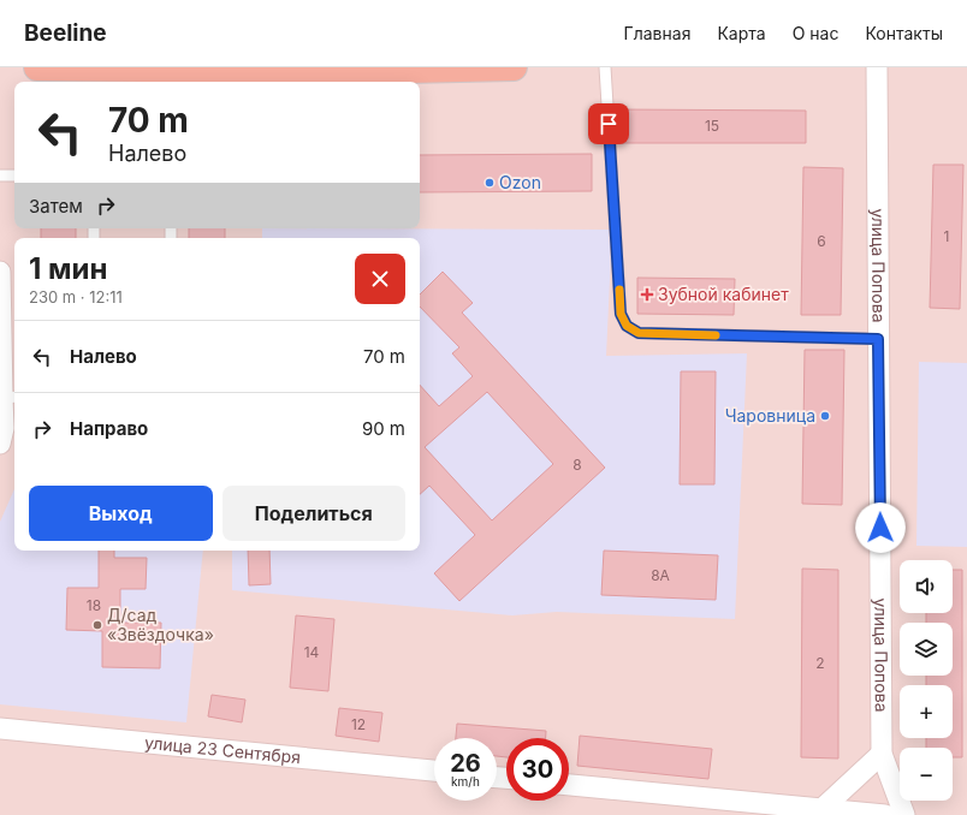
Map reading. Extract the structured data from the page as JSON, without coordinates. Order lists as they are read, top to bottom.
{
  "streets": {
    "street": ["улица Попова", "улица 23 Сентября"]
  },
  "places": {
    "other": ["Ozon", "Чаровница", "Д/сад «Звёздочка»"],
    "health": ["Зубной кабинет"]
  },
  "house_numbers": [
    "15",
    "1",
    "6",
    "8",
    "8А",
    "18",
    "14",
    "2",
    "12"
  ],
  "page": {
    "header": "Beeline",
    "nav": [
      "Главная",
      "Карта",
      "О нас",
      "Контакты"
    ],
    "turn": ["70 m", "Налево"],
    "then": "Затем",
    "heading": ["1 мин", "230 m · 12:11"],
    "list": [
      {
        "name": "Налево",
        "value": "70 m"
      },
      {
        "name": "Направо",
        "value": "90 m"
      }
    ],
    "buttons": ["Выход", "Поделиться"],
    "map_buttons": ["+", "−"],
    "speed": "26 km/h",
    "limit": "30"
  }
}
